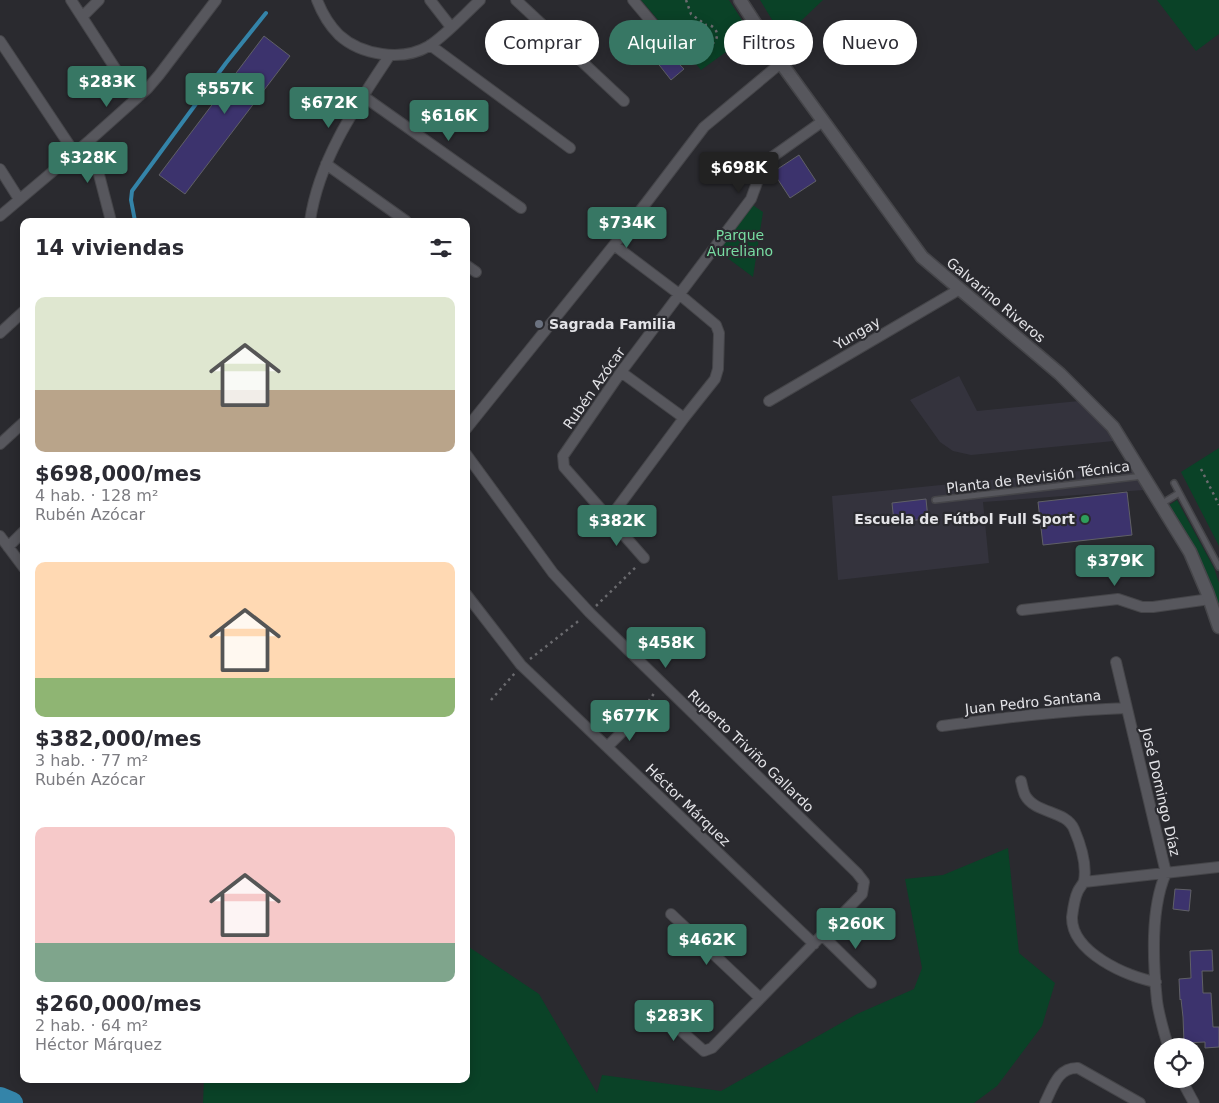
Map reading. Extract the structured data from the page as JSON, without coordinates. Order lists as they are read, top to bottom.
{
  "streets": {
    "street": [
      "Galvarino Riveros",
      "Yungay",
      "Rubén Azócar",
      "Juan Pedro Santana",
      "Ruperto Triviño Gallardo",
      "José Domingo Díaz",
      "Héctor Márquez"
    ],
    "lane": ["Planta de Revisión Técnica"]
  },
  "crossings": [
    ["Galvarino Riveros", "Yungay"],
    ["Galvarino Riveros", "Rubén Azócar"],
    ["Galvarino Riveros", "Planta de Revisión Técnica"],
    ["Juan Pedro Santana", "José Domingo Díaz"]
  ],
  "parks": ["Parque Aureliano"],
  "places": ["Sagrada Familia", "Escuela de Fútbol Full Sport"],
  "page": {
    "chip": [
      "Comprar",
      "Alquilar",
      "Filtros",
      "Nuevo"
    ],
    "price": [
      "$283K",
      "$557K",
      "$672K",
      "$616K",
      "$328K",
      "$698K",
      "$734K",
      "$382K",
      "$379K",
      "$458K",
      "$677K",
      "$260K",
      "$462K",
      "$283K"
    ],
    "heading": "14 viviendas",
    "list": [
      {
        "name": "$698,000/mes",
        "note": "4 hab. · 128 m² · Rubén Azócar"
      },
      {
        "name": "$382,000/mes",
        "note": "3 hab. · 77 m² · Rubén Azócar"
      },
      {
        "name": "$260,000/mes",
        "note": "2 hab. · 64 m² · Héctor Márquez"
      }
    ]
  }
}
